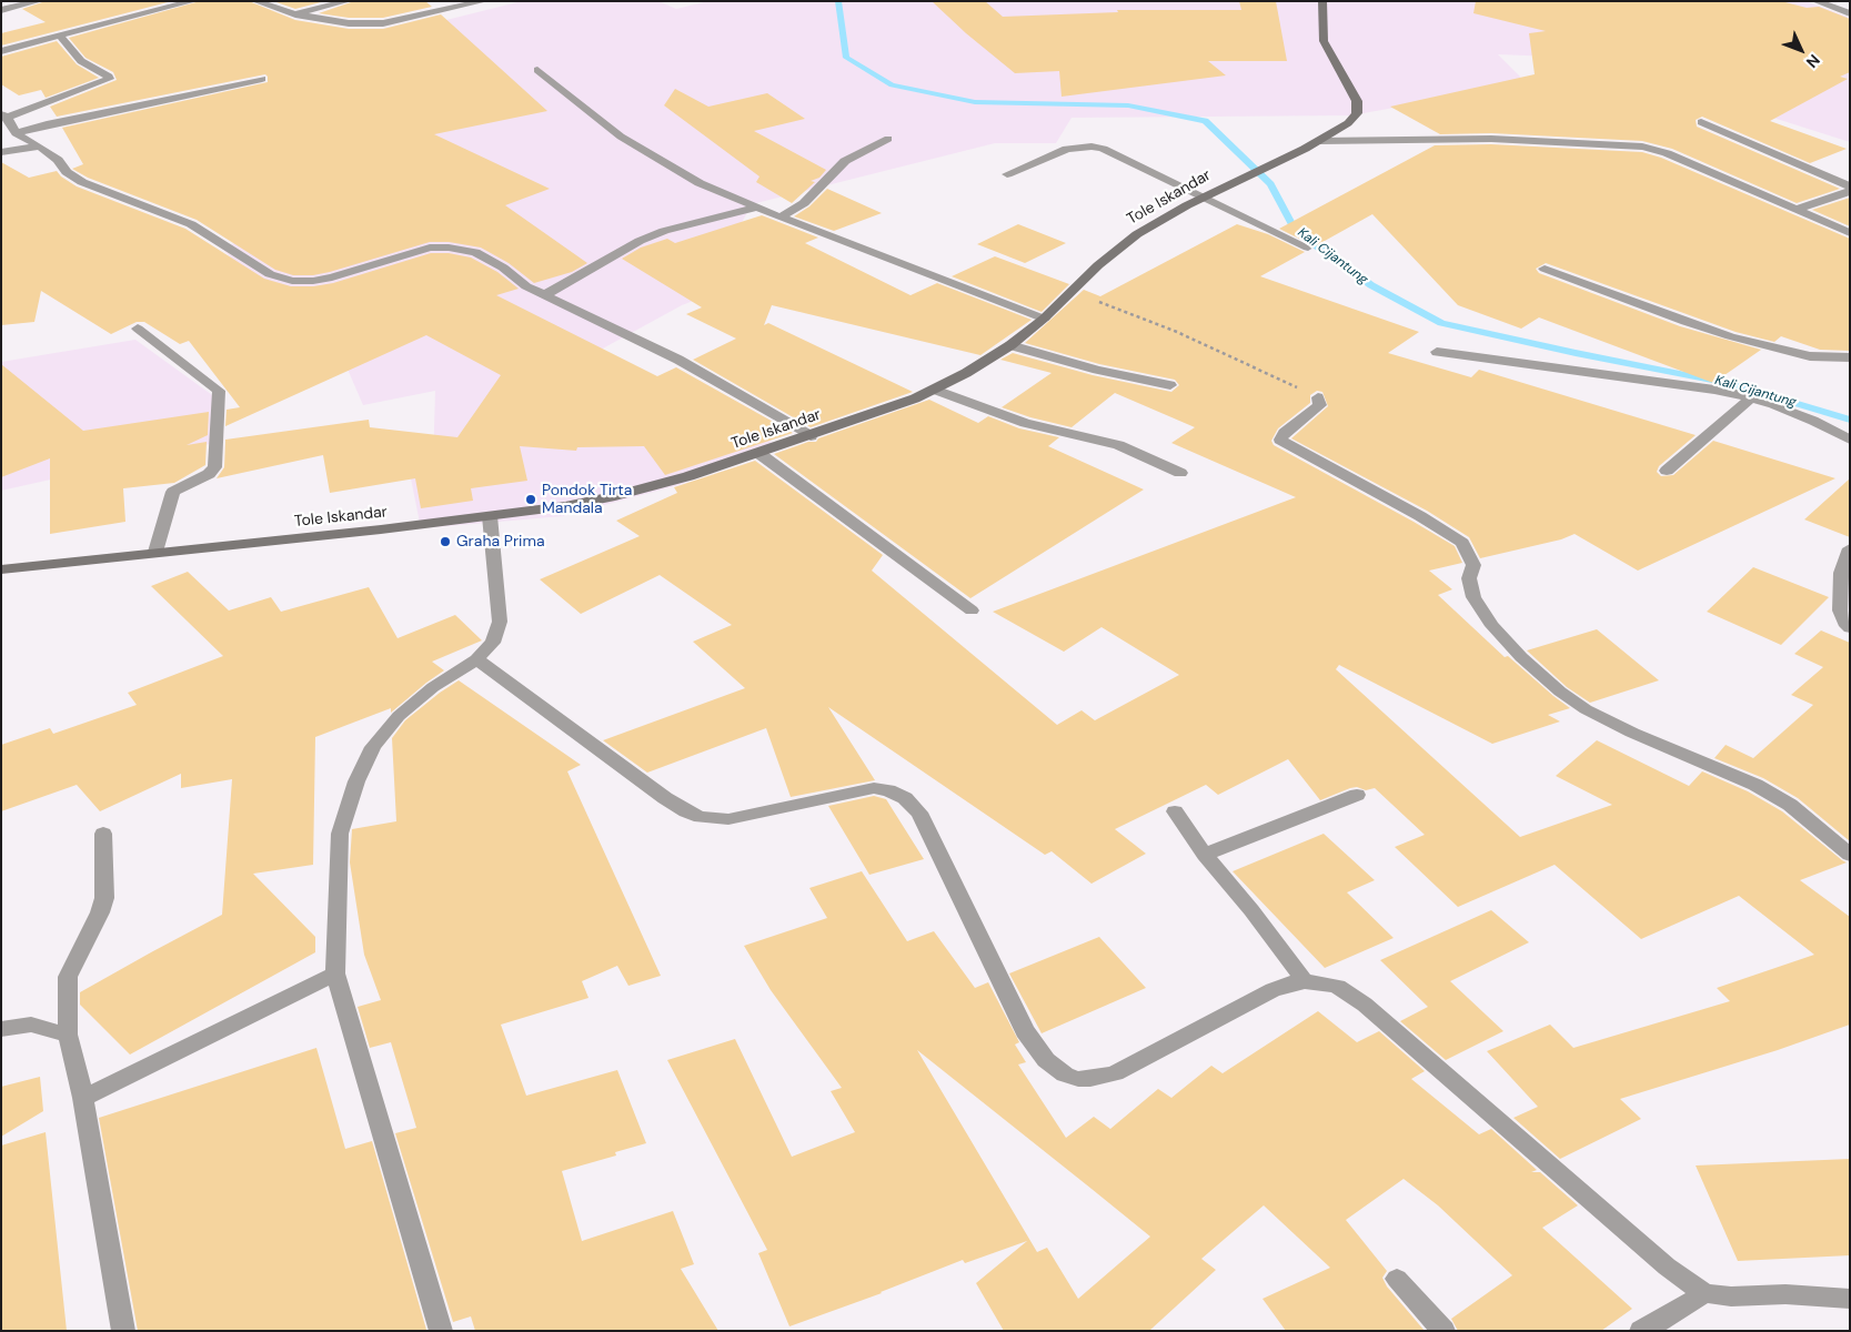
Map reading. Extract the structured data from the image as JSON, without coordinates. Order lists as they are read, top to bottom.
{
  "streets": {
    "main road": ["Tole Iskandar"]
  },
  "water": ["Kali Cijantung"],
  "places": ["Pondok Tirta Mandala", "Graha Prima"],
  "north": "bottom right"
}
